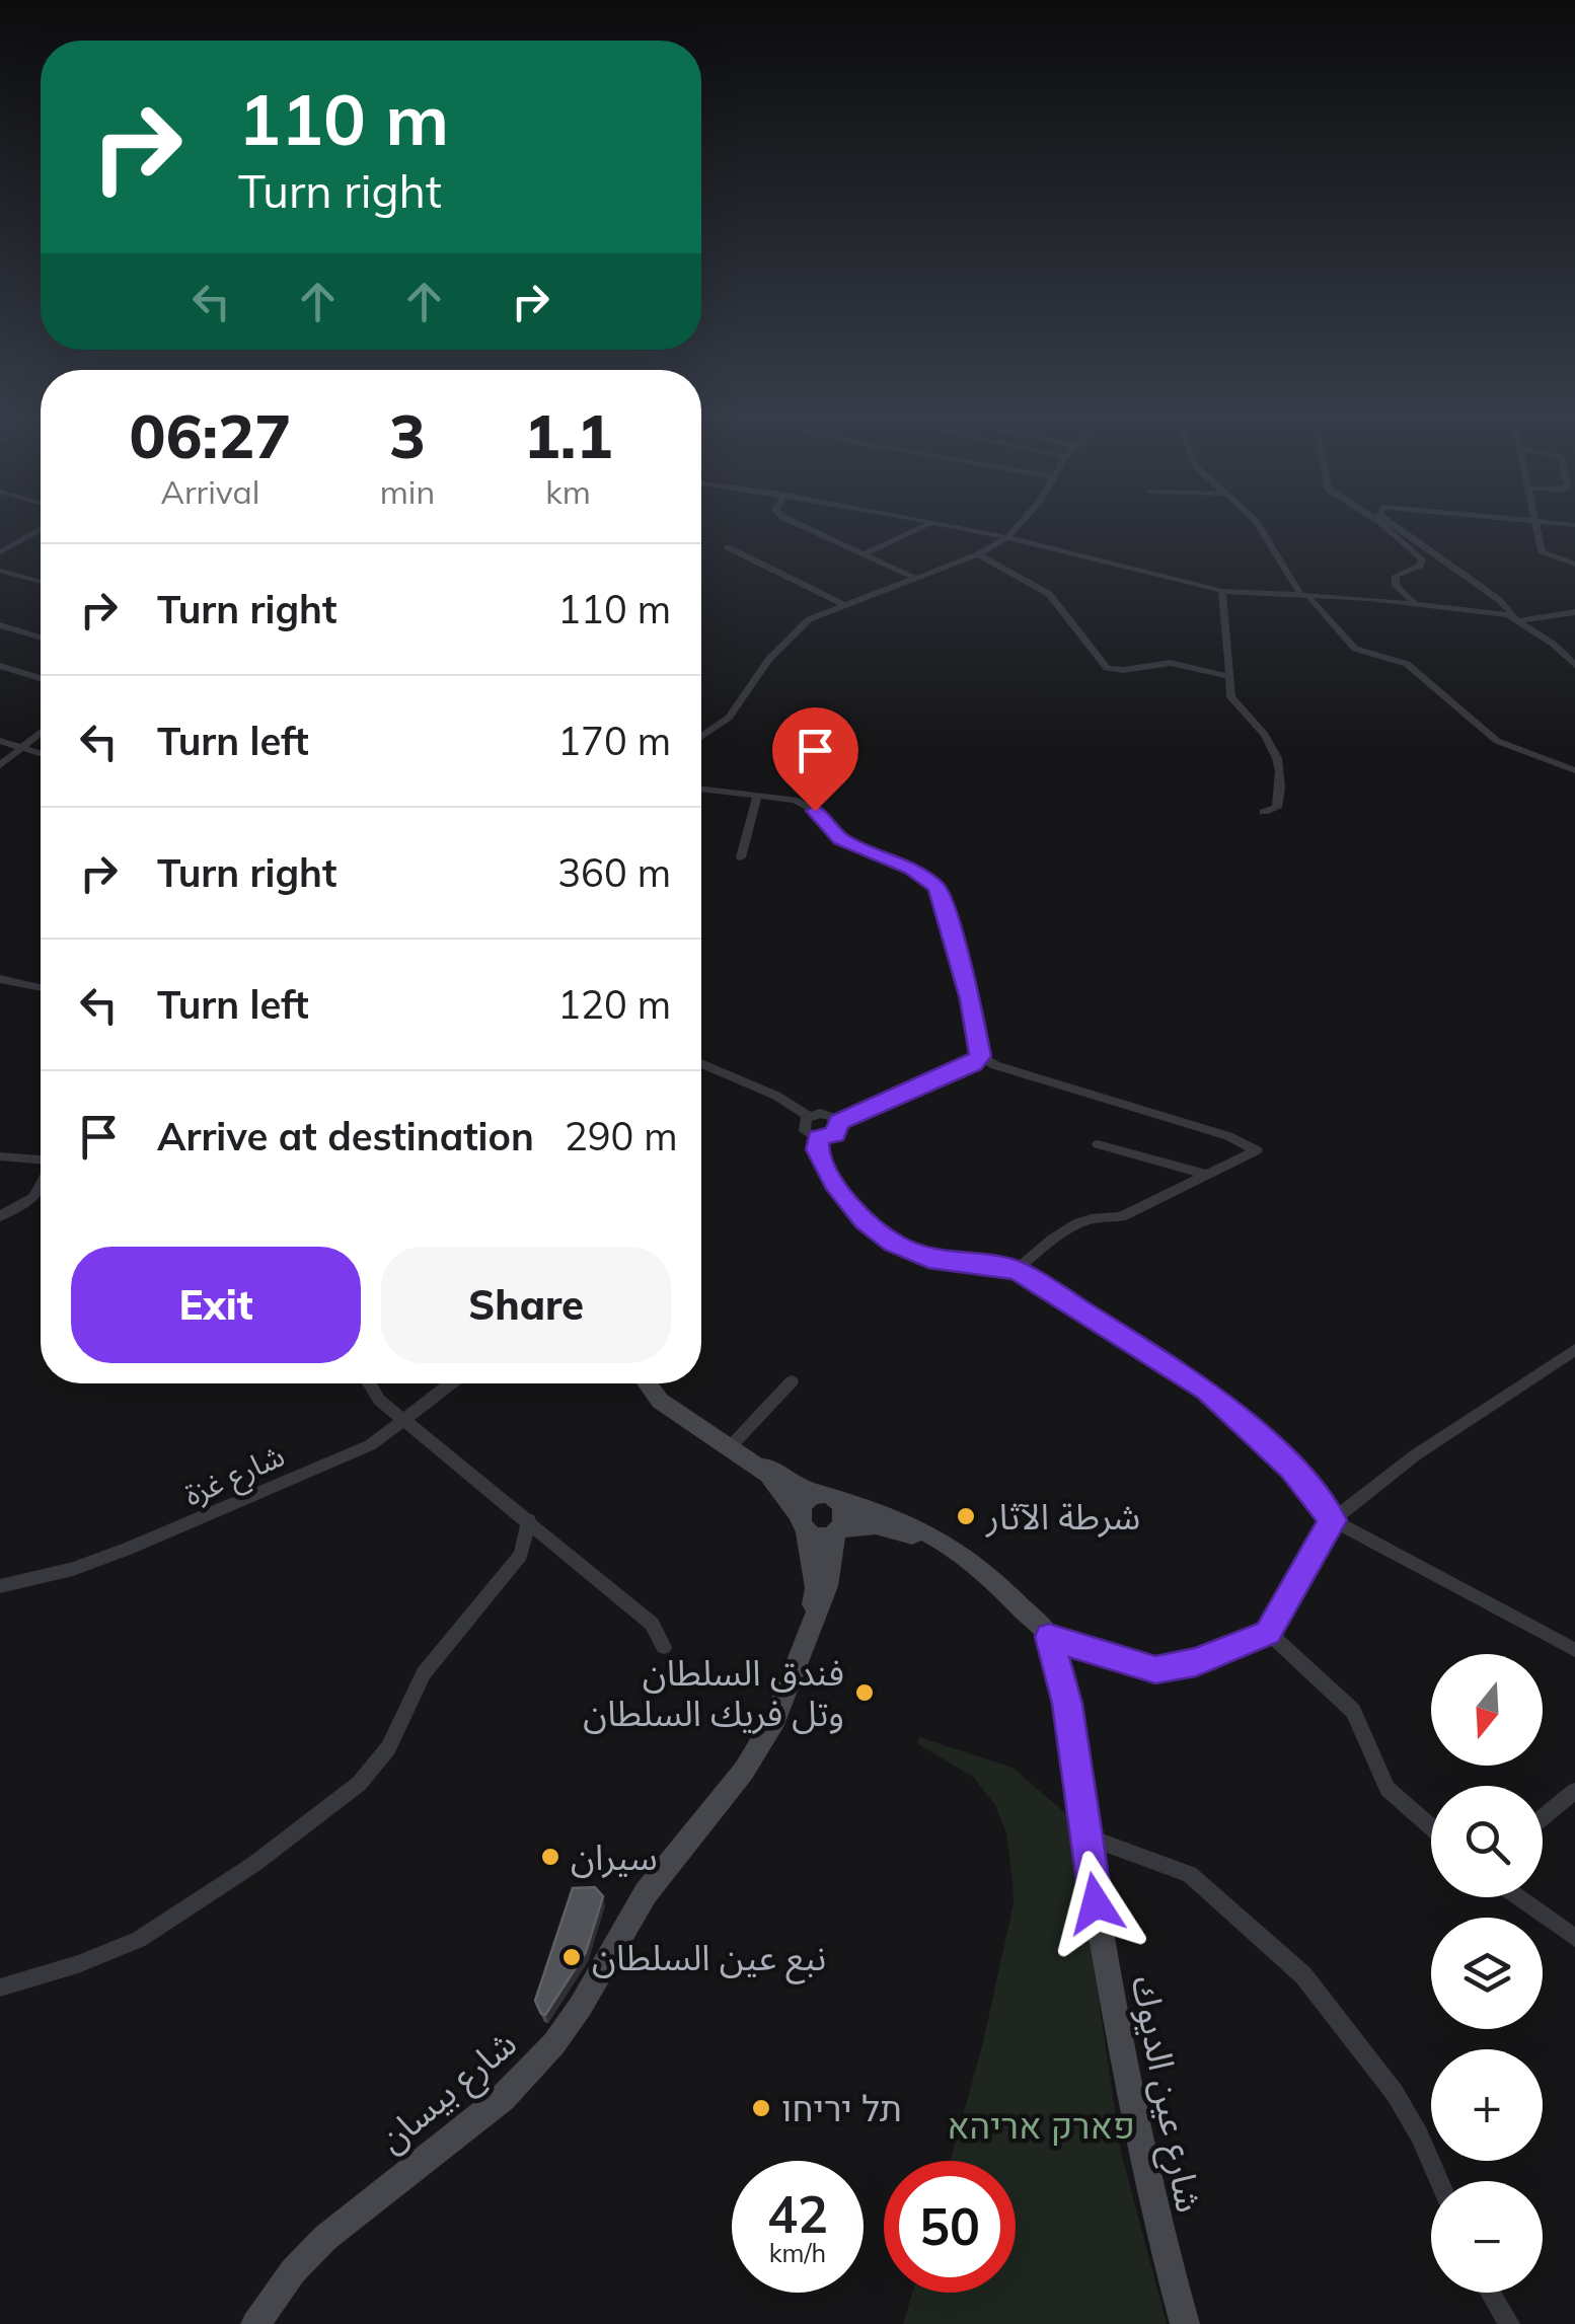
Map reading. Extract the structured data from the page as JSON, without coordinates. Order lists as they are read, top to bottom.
{
  "streets": {
    "main road": ["شارع بيسان", "شارع عين الديوك"],
    "street": ["شارع غزة"]
  },
  "parks": ["פארק אריהא"],
  "places": [
    "شرطة الآثار",
    "فندق السلطان وتل فريك السلطان",
    "سيران",
    "نبع عين السلطان",
    "תל יריחו"
  ],
  "north": "bottom",
  "page": {
    "turn": ["110 m", "Turn right"],
    "eta": [
      "06:27",
      "Arrival",
      "3",
      "min",
      "1.1",
      "km"
    ],
    "list": [
      {
        "name": "Turn right",
        "value": "110 m"
      },
      {
        "name": "Turn left",
        "value": "170 m"
      },
      {
        "name": "Turn right",
        "value": "360 m"
      },
      {
        "name": "Turn left",
        "value": "120 m"
      },
      {
        "name": "Arrive at destination",
        "value": "290 m"
      }
    ],
    "buttons": ["Exit", "Share"],
    "map_buttons": ["+", "−"],
    "speed": "42 km/h",
    "limit": "50"
  }
}
